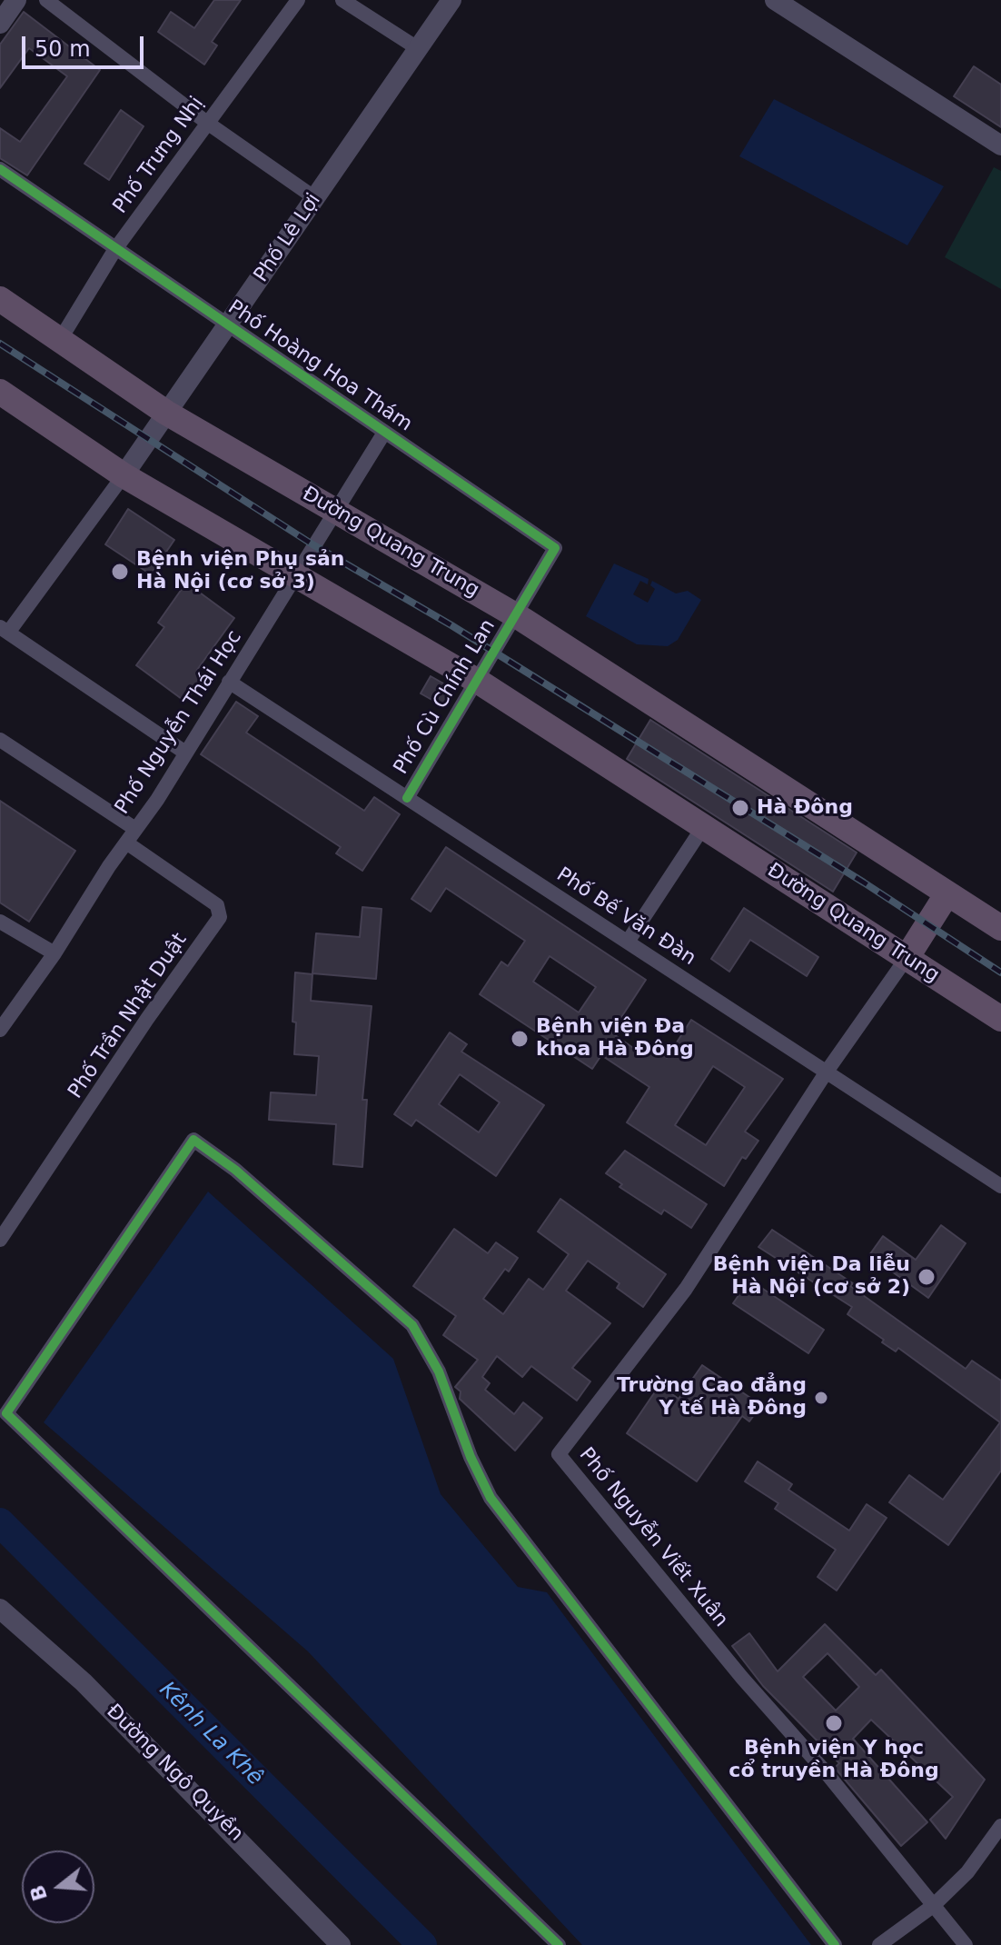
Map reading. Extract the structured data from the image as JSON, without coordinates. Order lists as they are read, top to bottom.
{
  "streets": {
    "highway": ["Đường Quang Trung"],
    "street": [
      "Phố Trưng Nhị",
      "Phố Lê Lợi",
      "Phố Hoàng Hoa Thám",
      "Phố Cù Chính Lan",
      "Phố Nguyễn Thái Học",
      "Phố Bế Văn Đàn",
      "Phố Trần Nhật Duật",
      "Phố Nguyễn Viết Xuân",
      "Đường Ngô Quyền"
    ]
  },
  "crossings": [
    ["Phố Trưng Nhị", "Phố Hoàng Hoa Thám"],
    ["Phố Trưng Nhị", "Đường Quang Trung"],
    ["Phố Lê Lợi", "Phố Hoàng Hoa Thám"],
    ["Phố Lê Lợi", "Đường Quang Trung"],
    ["Phố Hoàng Hoa Thám", "Đường Quang Trung"],
    ["Phố Hoàng Hoa Thám", "Phố Cù Chính Lan"],
    ["Phố Hoàng Hoa Thám", "Phố Nguyễn Thái Học"],
    ["Đường Quang Trung", "Phố Cù Chính Lan"],
    ["Đường Quang Trung", "Phố Nguyễn Thái Học"],
    ["Đường Quang Trung", "Phố Nguyễn Viết Xuân"],
    ["Phố Cù Chính Lan", "Phố Bế Văn Đàn"],
    ["Phố Nguyễn Thái Học", "Phố Bế Văn Đàn"],
    ["Phố Nguyễn Thái Học", "Phố Trần Nhật Duật"],
    ["Phố Bế Văn Đàn", "Phố Nguyễn Viết Xuân"]
  ],
  "water": ["Kênh La Khê"],
  "places": [
    "Bệnh viện Phụ sản Hà Nội (cơ sở 3)",
    "Hà Đông",
    "Bệnh viện Đa khoa Hà Đông",
    "Bệnh viện Da liễu Hà Nội (cơ sở 2)",
    "Trường Cao đẳng Y tế Hà Đông",
    "Bệnh viện Y học cổ truyền Hà Đông"
  ],
  "scale_bar": "50 m",
  "north": "left"
}
